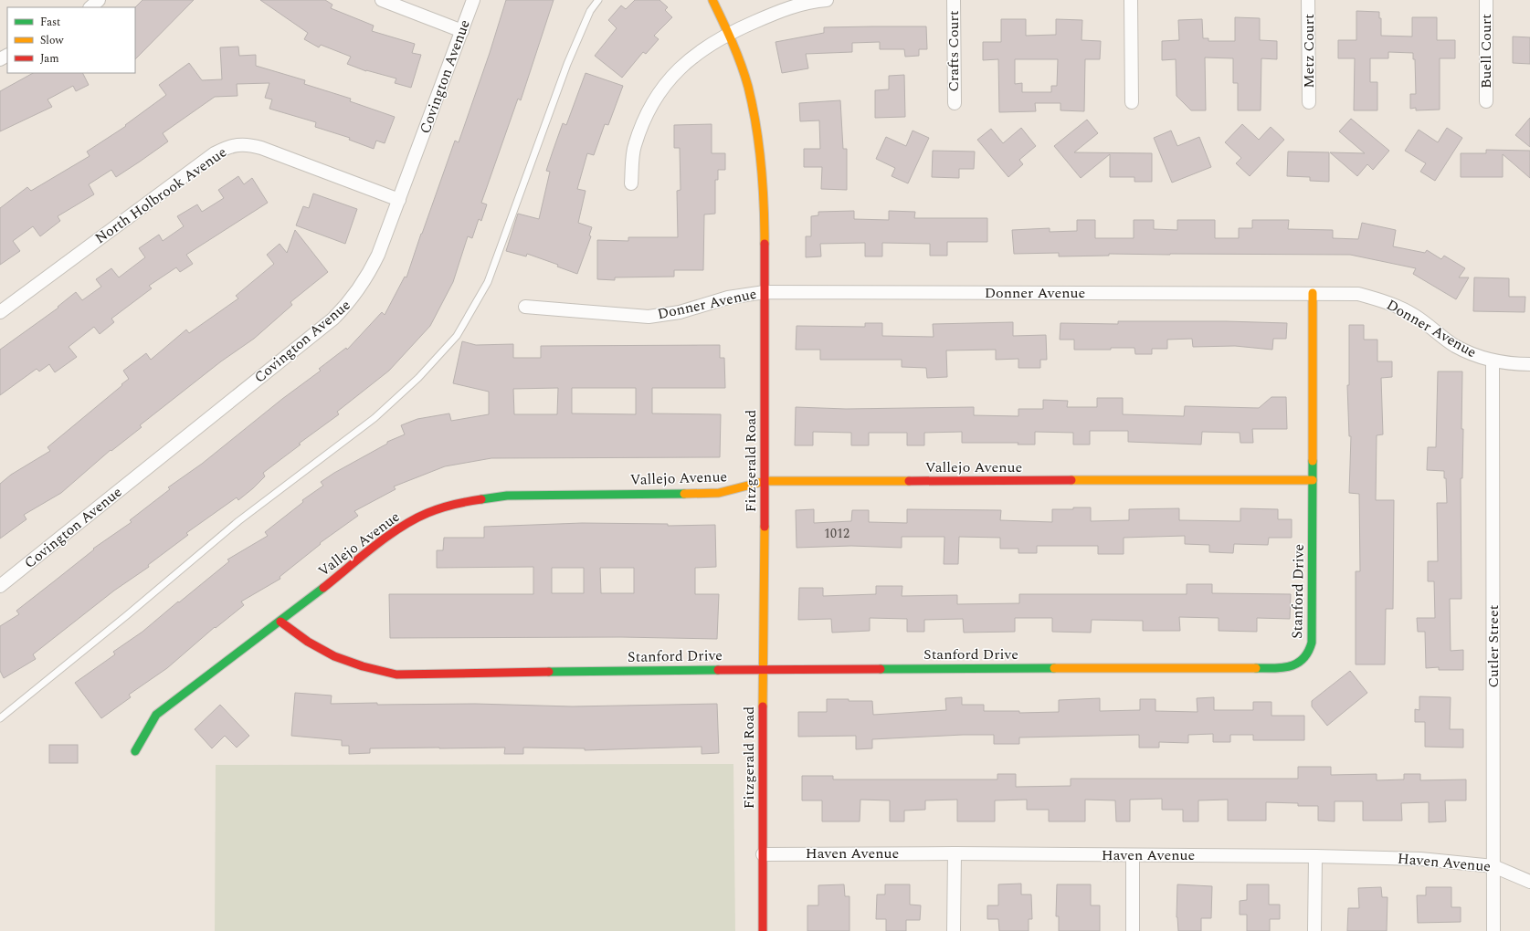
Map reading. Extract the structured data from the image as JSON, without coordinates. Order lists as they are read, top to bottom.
{
  "streets": {
    "street": [
      "Crafts Court",
      "Metz Court",
      "Buell Court",
      "Covington Avenue",
      "North Holbrook Avenue",
      "Donner Avenue",
      "Fitzgerald Road",
      "Vallejo Avenue",
      "Stanford Drive",
      "Cutler Street",
      "Haven Avenue"
    ]
  },
  "crossings": [
    ["Covington Avenue", "North Holbrook Avenue"],
    ["Donner Avenue", "Fitzgerald Road"],
    ["Donner Avenue", "Stanford Drive"],
    ["Donner Avenue", "Cutler Street"],
    ["Fitzgerald Road", "Vallejo Avenue"],
    ["Fitzgerald Road", "Stanford Drive"],
    ["Fitzgerald Road", "Haven Avenue"],
    ["Vallejo Avenue", "Stanford Drive"],
    ["Cutler Street", "Haven Avenue"]
  ],
  "house_numbers": ["1012"],
  "legend": ["Fast", "Slow", "Jam"]
}
